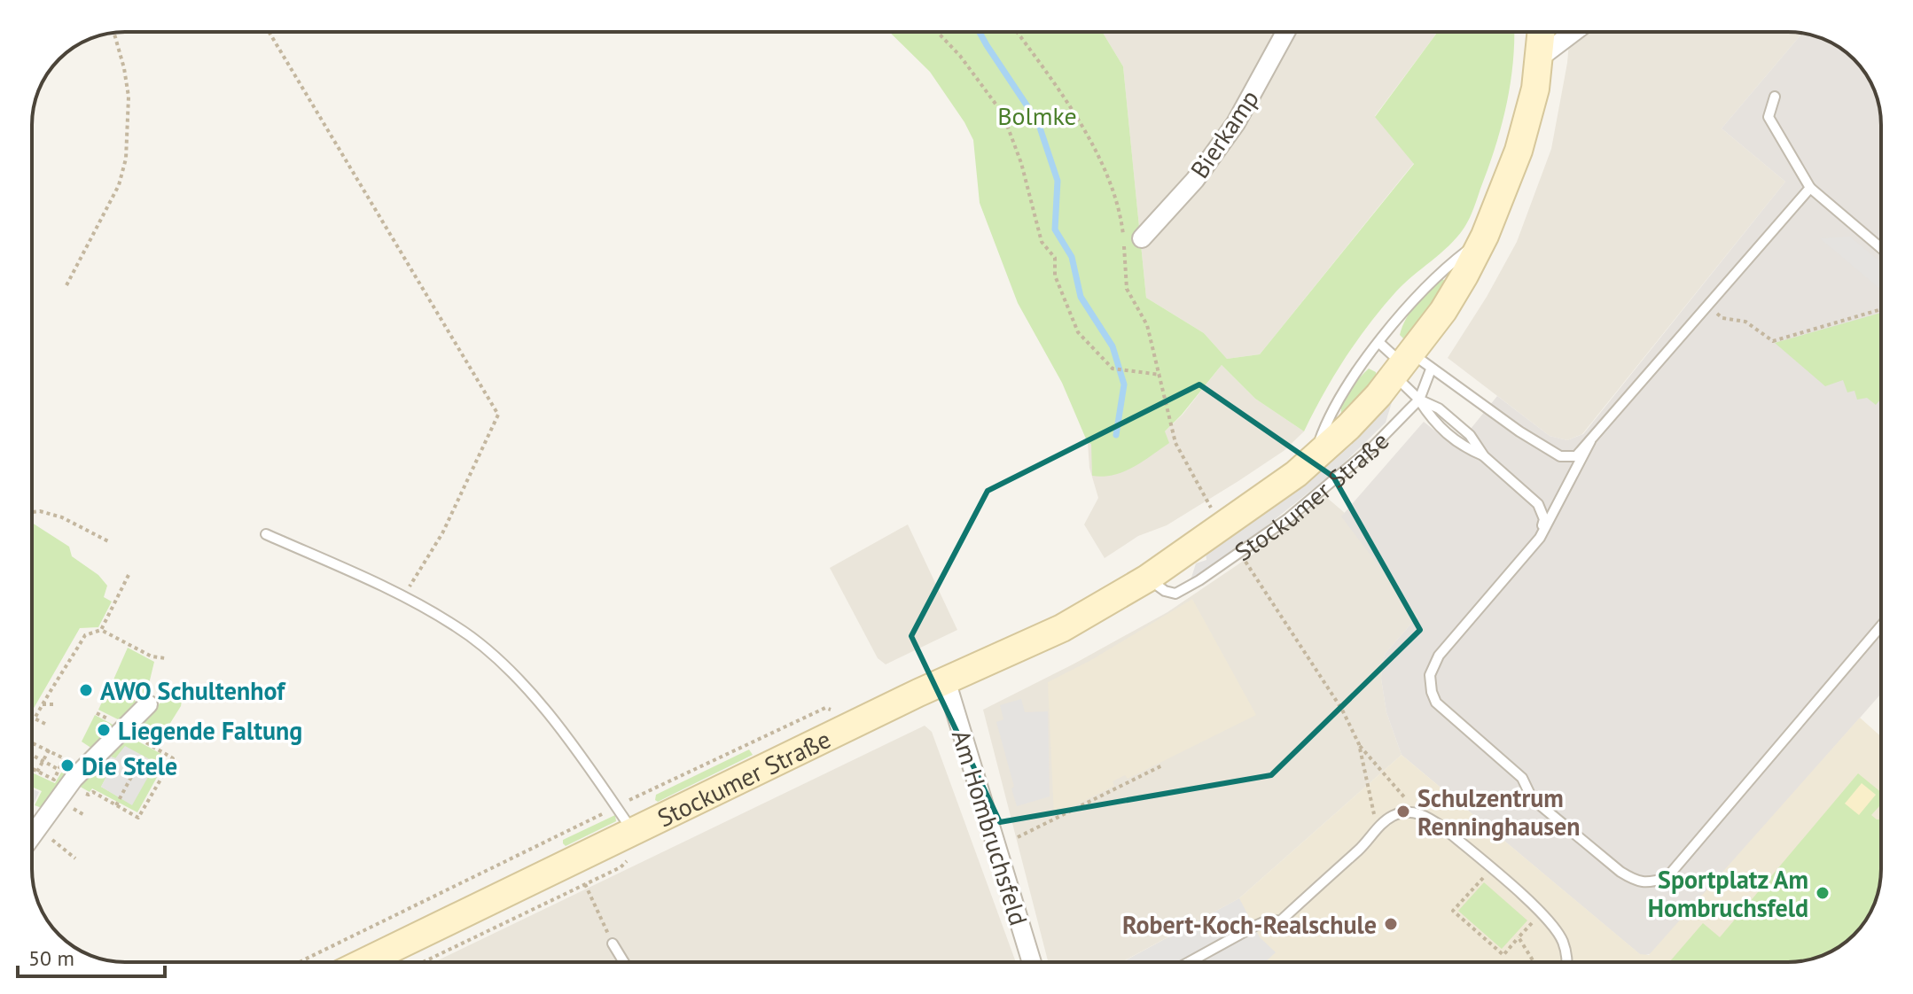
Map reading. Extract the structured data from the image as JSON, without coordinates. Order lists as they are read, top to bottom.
{
  "streets": {
    "main road": ["Stockumer Straße"],
    "street": ["Bierkamp", "Am Hombruchsfeld"]
  },
  "crossings": [
    ["Stockumer Straße", "Am Hombruchsfeld"]
  ],
  "parks": ["Bolmke"],
  "places": [
    "AWO Schultenhof",
    "Liegende Faltung",
    "Die Stele",
    "Schulzentrum Renninghausen",
    "Sportplatz Am Hombruchsfeld",
    "Robert-Koch-Realschule"
  ],
  "scale_bar": "50 m"
}
